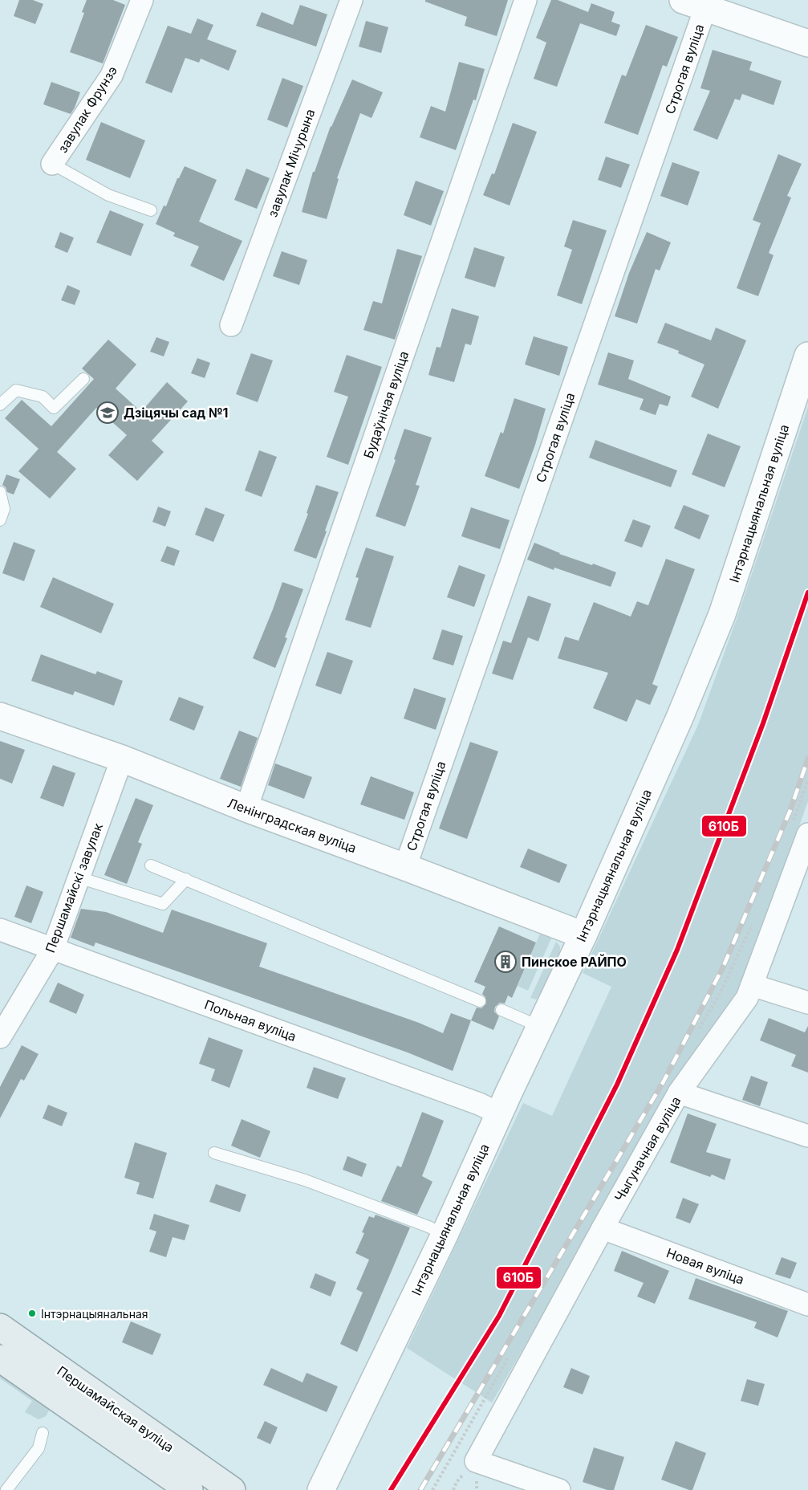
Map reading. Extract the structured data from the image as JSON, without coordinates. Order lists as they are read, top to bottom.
{
  "streets": {
    "main road": ["Інтэрнацыянальная вуліца", "Ленінградская вуліца", "Першамайская вуліца"],
    "street": [
      "Строгая вуліца",
      "завулак Фрунзэ",
      "завулак Мічурына",
      "Будаўнічая вуліца",
      "Першамайскі завулак",
      "Польная вуліца",
      "Чыгуначная вуліца",
      "Новая вуліца"
    ]
  },
  "crossings": [
    ["Строгая вуліца", "Ленінградская вуліца"],
    ["Будаўнічая вуліца", "Ленінградская вуліца"],
    ["Інтэрнацыянальная вуліца", "Ленінградская вуліца"],
    ["Інтэрнацыянальная вуліца", "Польная вуліца"],
    ["Ленінградская вуліца", "Першамайскі завулак"],
    ["Першамайскі завулак", "Польная вуліца"],
    ["Чыгуначная вуліца", "Новая вуліца"]
  ],
  "places": {
    "school or university": ["Дзіцячы сад №1"],
    "building": ["Пинское РАЙПО"],
    "other": ["Інтэрнацыянальная"]
  },
  "lines": ["transit line 610Б"]
}
